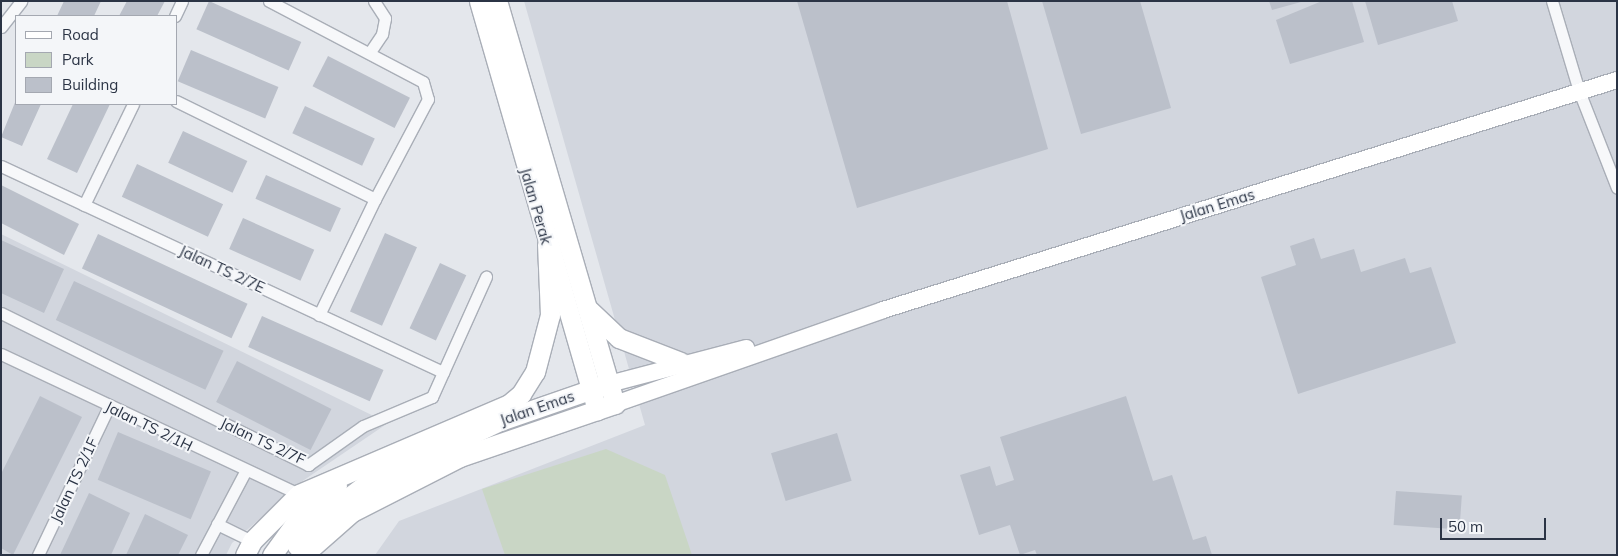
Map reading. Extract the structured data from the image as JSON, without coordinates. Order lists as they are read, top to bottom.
{
  "streets": {
    "main road": ["Jalan Emas", "Jalan Perak"],
    "street": [
      "Jalan TS 2/7E",
      "Jalan TS 2/1H",
      "Jalan TS 2/7F",
      "Jalan TS 2/1F"
    ]
  },
  "crossings": [
    ["Jalan Emas", "Jalan Perak"],
    ["Jalan TS 2/7E", "Jalan TS 2/7F"],
    ["Jalan TS 2/1H", "Jalan TS 2/1F"]
  ],
  "legend": ["Road", "Park", "Building"],
  "scale_bar": "50 m"
}
